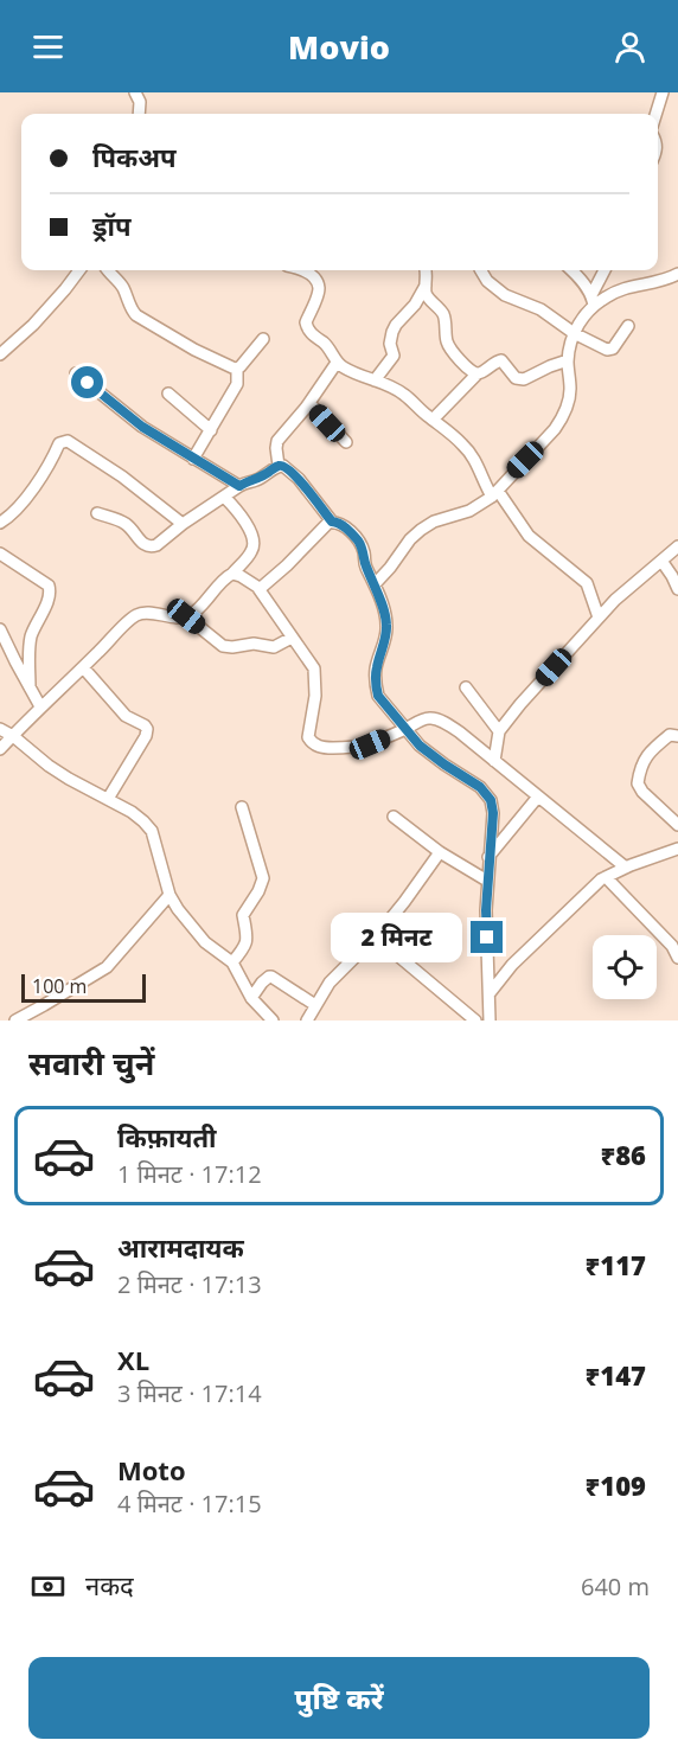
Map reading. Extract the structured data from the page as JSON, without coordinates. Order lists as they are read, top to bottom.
{
  "scale_bar": "100 m",
  "page": {
    "header": "Movio",
    "banner": ["पिकअप", "ड्रॉप"],
    "bubble": "2 मिनट",
    "scale": "100 m",
    "heading": "सवारी चुनें",
    "list": [
      {
        "name": "किफ़ायती",
        "note": "1 मिनट · 17:12",
        "value": "₹86"
      },
      {
        "name": "आरामदायक",
        "note": "2 मिनट · 17:13",
        "value": "₹117"
      },
      {
        "name": "XL",
        "note": "3 मिनट · 17:14",
        "value": "₹147"
      },
      {
        "name": "Moto",
        "note": "4 मिनट · 17:15",
        "value": "₹109"
      }
    ],
    "pay": ["नकद", "640 m"],
    "buttons": "पुष्टि करें"
  }
}
